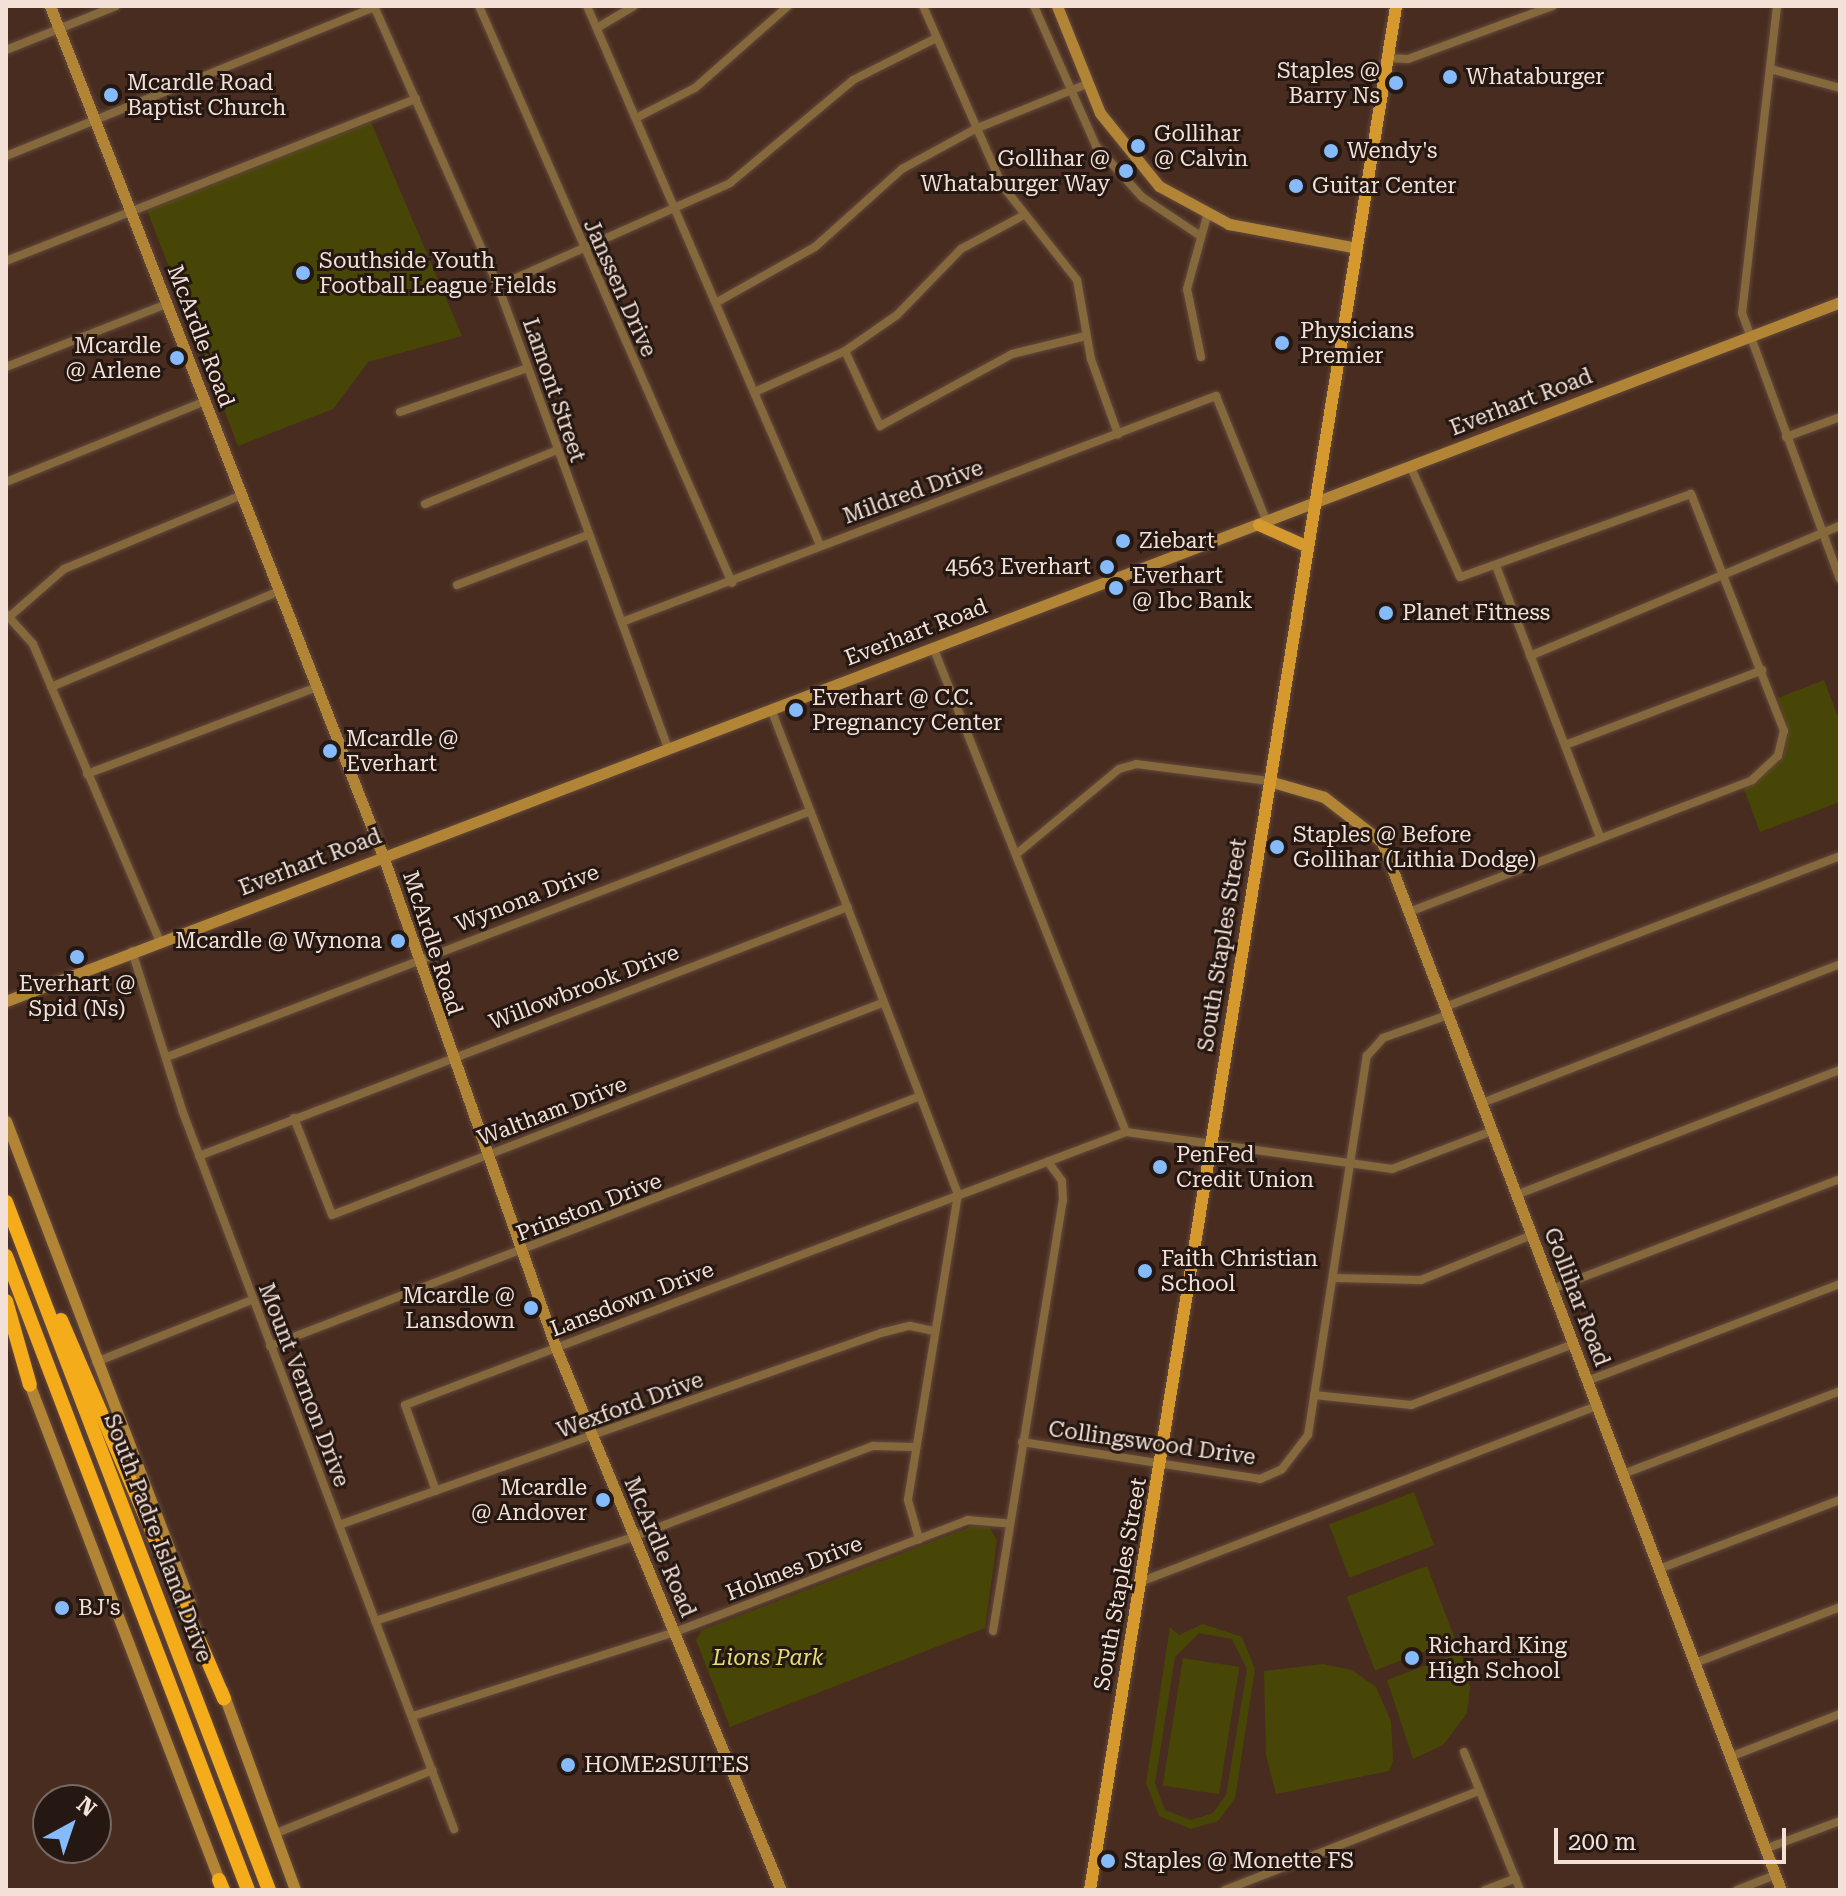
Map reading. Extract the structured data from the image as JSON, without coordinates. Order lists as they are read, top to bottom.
{
  "streets": {
    "highway": ["South Padre Island Drive"],
    "main road": [
      "McArdle Road",
      "Everhart Road",
      "South Staples Street",
      "Gollihar Road"
    ],
    "street": [
      "Janssen Drive",
      "Lamont Street",
      "Mildred Drive",
      "Wynona Drive",
      "Willowbrook Drive",
      "Waltham Drive",
      "Prinston Drive",
      "Lansdown Drive",
      "Mount Vernon Drive",
      "Wexford Drive",
      "Collingswood Drive",
      "Holmes Drive"
    ]
  },
  "crossings": [
    ["Janssen Drive", "Mildred Drive"],
    ["McArdle Road", "Everhart Road"],
    ["McArdle Road", "Wynona Drive"],
    ["McArdle Road", "Willowbrook Drive"],
    ["McArdle Road", "Waltham Drive"],
    ["McArdle Road", "Prinston Drive"],
    ["McArdle Road", "Lansdown Drive"],
    ["McArdle Road", "Wexford Drive"],
    ["McArdle Road", "Holmes Drive"],
    ["Lamont Street", "Everhart Road"],
    ["Lamont Street", "Mildred Drive"],
    ["Everhart Road", "Mildred Drive"],
    ["Everhart Road", "South Staples Street"],
    ["Everhart Road", "Mount Vernon Drive"],
    ["Wynona Drive", "Mount Vernon Drive"],
    ["South Staples Street", "Gollihar Road"],
    ["South Staples Street", "Lansdown Drive"],
    ["South Staples Street", "Collingswood Drive"],
    ["Willowbrook Drive", "Waltham Drive"],
    ["Willowbrook Drive", "Mount Vernon Drive"],
    ["Prinston Drive", "Mount Vernon Drive"],
    ["Gollihar Road", "Lansdown Drive"],
    ["Gollihar Road", "Collingswood Drive"],
    ["Lansdown Drive", "Wexford Drive"],
    ["Lansdown Drive", "Collingswood Drive"],
    ["Mount Vernon Drive", "Wexford Drive"],
    ["Mount Vernon Drive", "Holmes Drive"]
  ],
  "parks": ["Lions Park"],
  "places": [
    "Whataburger",
    "Staples @ Barry Ns",
    "Mcardle Road Baptist Church",
    "Gollihar @ Calvin",
    "Wendy's",
    "Gollihar @ Whataburger Way",
    "Guitar Center",
    "Southside Youth Football League Fields",
    "Physicians Premier",
    "Mcardle @ Arlene",
    "Ziebart",
    "4563 Everhart",
    "Everhart @ Ibc Bank",
    "Planet Fitness",
    "Everhart @ C.C. Pregnancy Center",
    "Mcardle @ Everhart",
    "Staples @ Before Gollihar (Lithia Dodge)",
    "Mcardle @ Wynona",
    "Everhart @ Spid (Ns)",
    "PenFed Credit Union",
    "Faith Christian School",
    "Mcardle @ Lansdown",
    "Mcardle @ Andover",
    "BJ's",
    "Richard King High School",
    "HOME2SUITES",
    "Staples @ Monette FS"
  ],
  "scale_bar": "200 m",
  "north": "top right"
}
